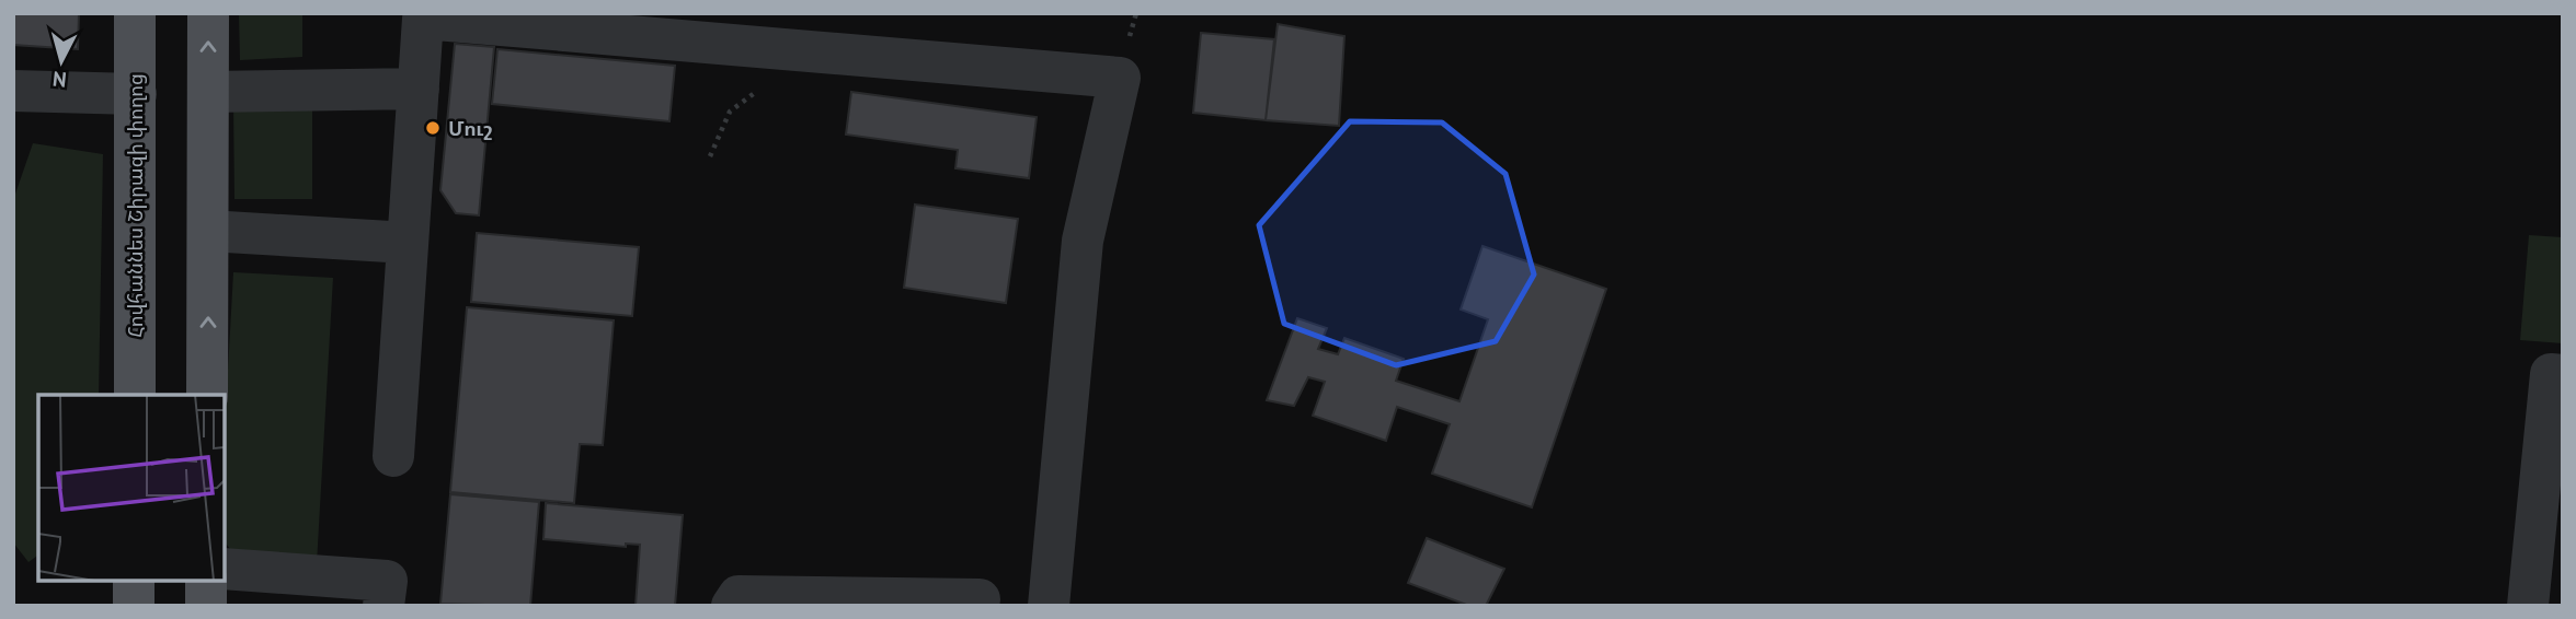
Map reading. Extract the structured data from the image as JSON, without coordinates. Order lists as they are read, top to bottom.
{
  "streets": {
    "main road": ["Հովհաննես Շիրազի փողոց"]
  },
  "places": ["Մուշ"],
  "north": "bottom"
}
